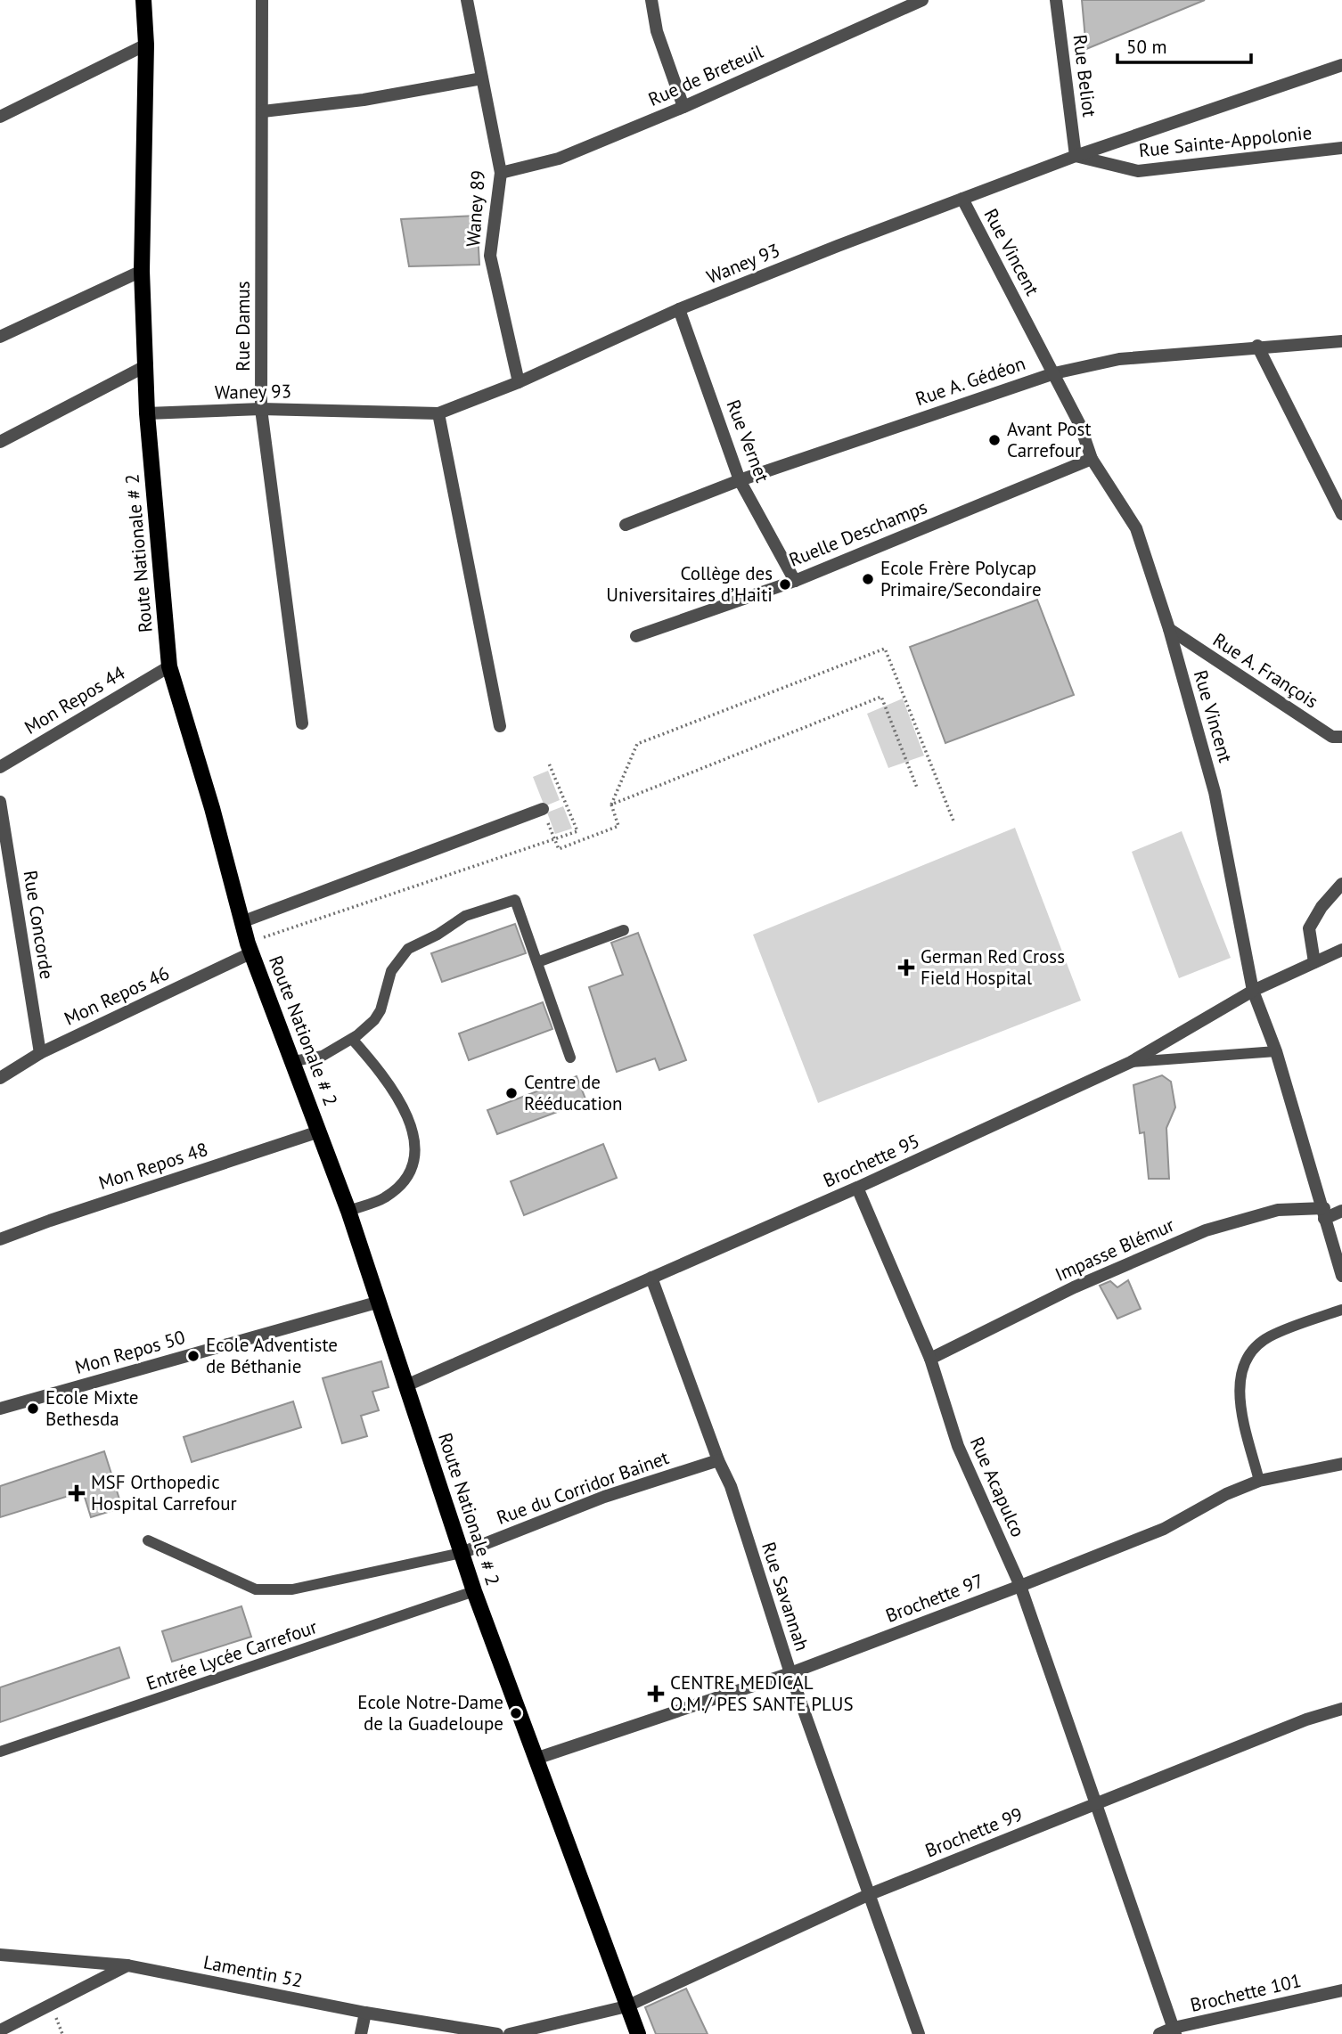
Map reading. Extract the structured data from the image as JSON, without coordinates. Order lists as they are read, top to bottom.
{
  "streets": {
    "main road": ["Route Nationale # 2"],
    "street": [
      "Rue de Breteuil",
      "Rue Beliot",
      "Rue Sainte-Appolonie",
      "Waney 89",
      "Rue Vincent",
      "Waney 93",
      "Rue Damus",
      "Rue A. Gédéon",
      "Rue Vernet",
      "Ruelle Deschamps",
      "Rue A. François",
      "Mon Repos 44",
      "Rue Concorde",
      "Mon Repos 46",
      "Brochette 95",
      "Mon Repos 48",
      "Impasse Blémur",
      "Mon Repos 50",
      "Rue Acapulco",
      "Rue du Corridor Bainet",
      "Rue Savannah",
      "Brochette 97",
      "Brochette 99",
      "Lamentin 52",
      "Brochette 101"
    ],
    "lane": ["Entrée Lycée Carrefour"]
  },
  "crossings": [
    ["Rue de Breteuil", "Waney 89"],
    ["Rue Beliot", "Rue Sainte-Appolonie"],
    ["Rue Beliot", "Waney 93"],
    ["Rue Sainte-Appolonie", "Waney 93"],
    ["Waney 89", "Waney 93"],
    ["Rue Vincent", "Waney 93"],
    ["Rue Vincent", "Rue A. Gédéon"],
    ["Rue Vincent", "Ruelle Deschamps"],
    ["Rue Vincent", "Rue A. François"],
    ["Rue Vincent", "Brochette 95"],
    ["Rue Vincent", "Impasse Blémur"],
    ["Waney 93", "Rue Damus"],
    ["Waney 93", "Rue Vernet"],
    ["Waney 93", "Route Nationale # 2"],
    ["Rue A. Gédéon", "Rue Vernet"],
    ["Rue Vernet", "Ruelle Deschamps"],
    ["Route Nationale # 2", "Mon Repos 44"],
    ["Route Nationale # 2", "Mon Repos 46"],
    ["Route Nationale # 2", "Brochette 95"],
    ["Route Nationale # 2", "Mon Repos 48"],
    ["Route Nationale # 2", "Mon Repos 50"],
    ["Route Nationale # 2", "Rue du Corridor Bainet"],
    ["Route Nationale # 2", "Brochette 97"],
    ["Route Nationale # 2", "Entrée Lycée Carrefour"],
    ["Route Nationale # 2", "Brochette 99"],
    ["Rue Concorde", "Mon Repos 46"],
    ["Brochette 95", "Rue Acapulco"],
    ["Brochette 95", "Rue Savannah"],
    ["Impasse Blémur", "Rue Acapulco"],
    ["Rue Acapulco", "Brochette 97"],
    ["Rue Acapulco", "Brochette 99"],
    ["Rue Acapulco", "Brochette 101"],
    ["Rue du Corridor Bainet", "Rue Savannah"],
    ["Rue Savannah", "Brochette 97"],
    ["Rue Savannah", "Brochette 99"]
  ],
  "places": {
    "other": [
      "Avant Post Carrefour",
      "Ecole Frère Polycap Primaire/Secondaire",
      "Collège des Universitaires d’Haiti",
      "Centre de Rééducation",
      "Ecole Adventiste de Béthanie",
      "Ecole Mixte Bethesda",
      "Ecole Notre-Dame de la Guadeloupe"
    ],
    "health": ["German Red Cross Field Hospital", "MSF Orthopedic Hospital Carrefour", "CENTRE MEDICAL O.M./ PES SANTE PLUS"]
  },
  "scale_bar": "50 m"
}
